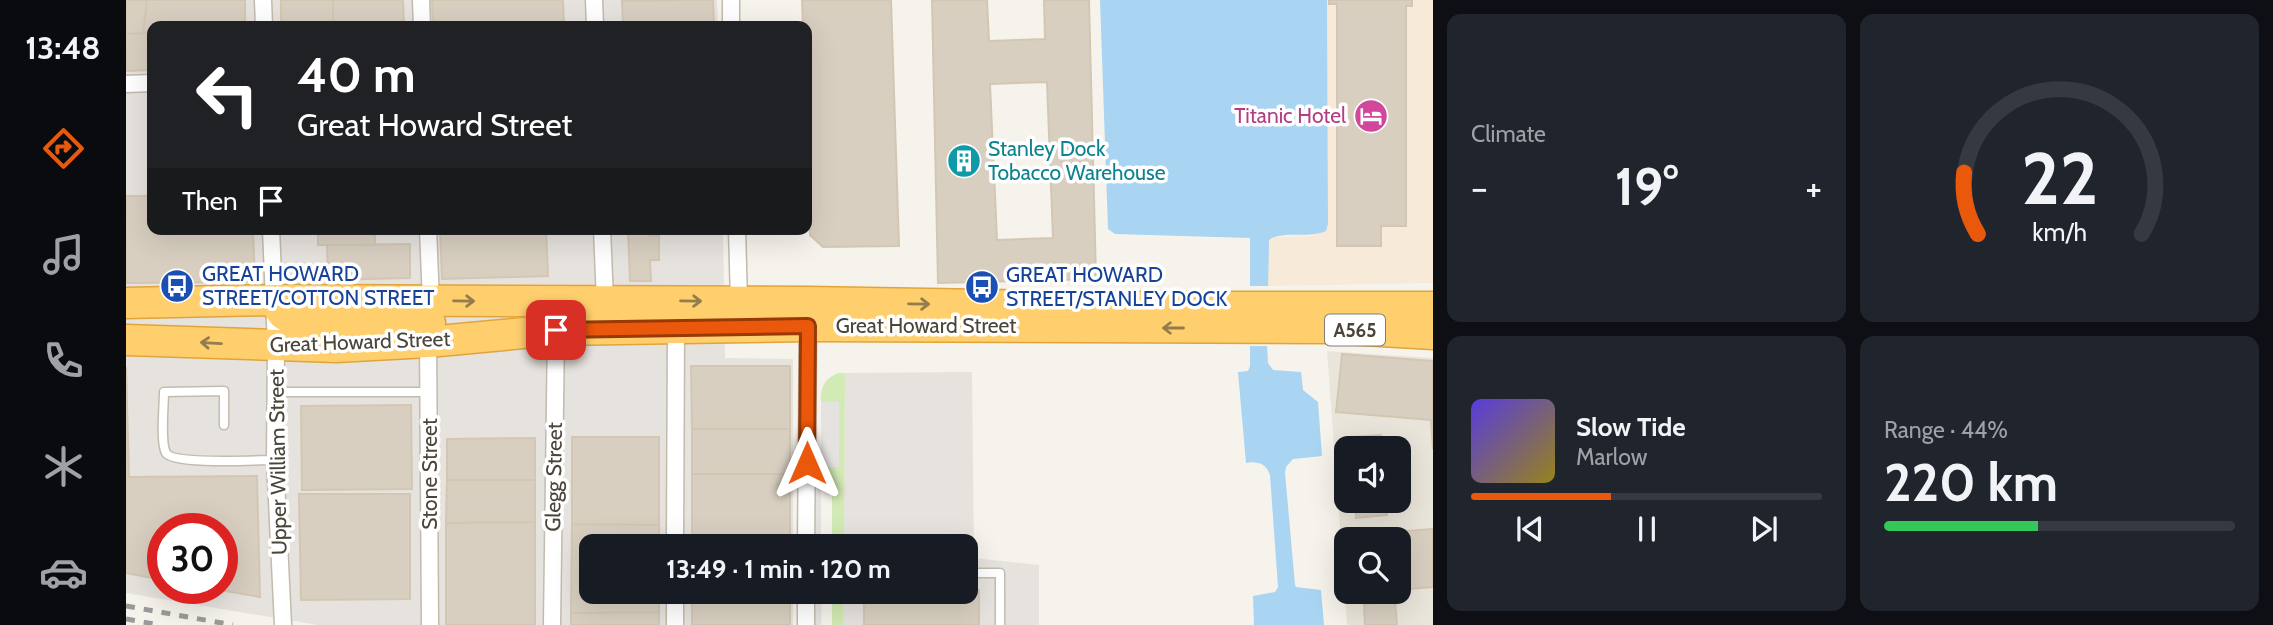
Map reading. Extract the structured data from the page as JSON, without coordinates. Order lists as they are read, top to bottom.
{
  "streets": {
    "highway": ["Great Howard Street", "A565"],
    "street": ["Upper William Street", "Stone Street", "Glegg Street"]
  },
  "crossings": [
    ["Great Howard Street", "Upper William Street"],
    ["Great Howard Street", "Stone Street"],
    ["Great Howard Street", "Glegg Street"]
  ],
  "places": {
    "hotel": ["Titanic Hotel"],
    "building": ["Stanley Dock Tobacco Warehouse"],
    "bus stop": ["GREAT HOWARD STREET/COTTON STREET", "GREAT HOWARD STREET/STANLEY DOCK"]
  },
  "page": {
    "tabs": "13:48",
    "tile": [
      "Climate",
      ["Range · 44%", "220 km"]
    ],
    "turn": ["40 m", "Great Howard Street"],
    "heat": ["−", "19°", "+"],
    "then": "Then",
    "song": ["Slow Tide", "Marlow"],
    "limit": "30",
    "trip": "13:49 · 1 min · 120 m",
    "gauge": ["22", "km/h"]
  }
}
